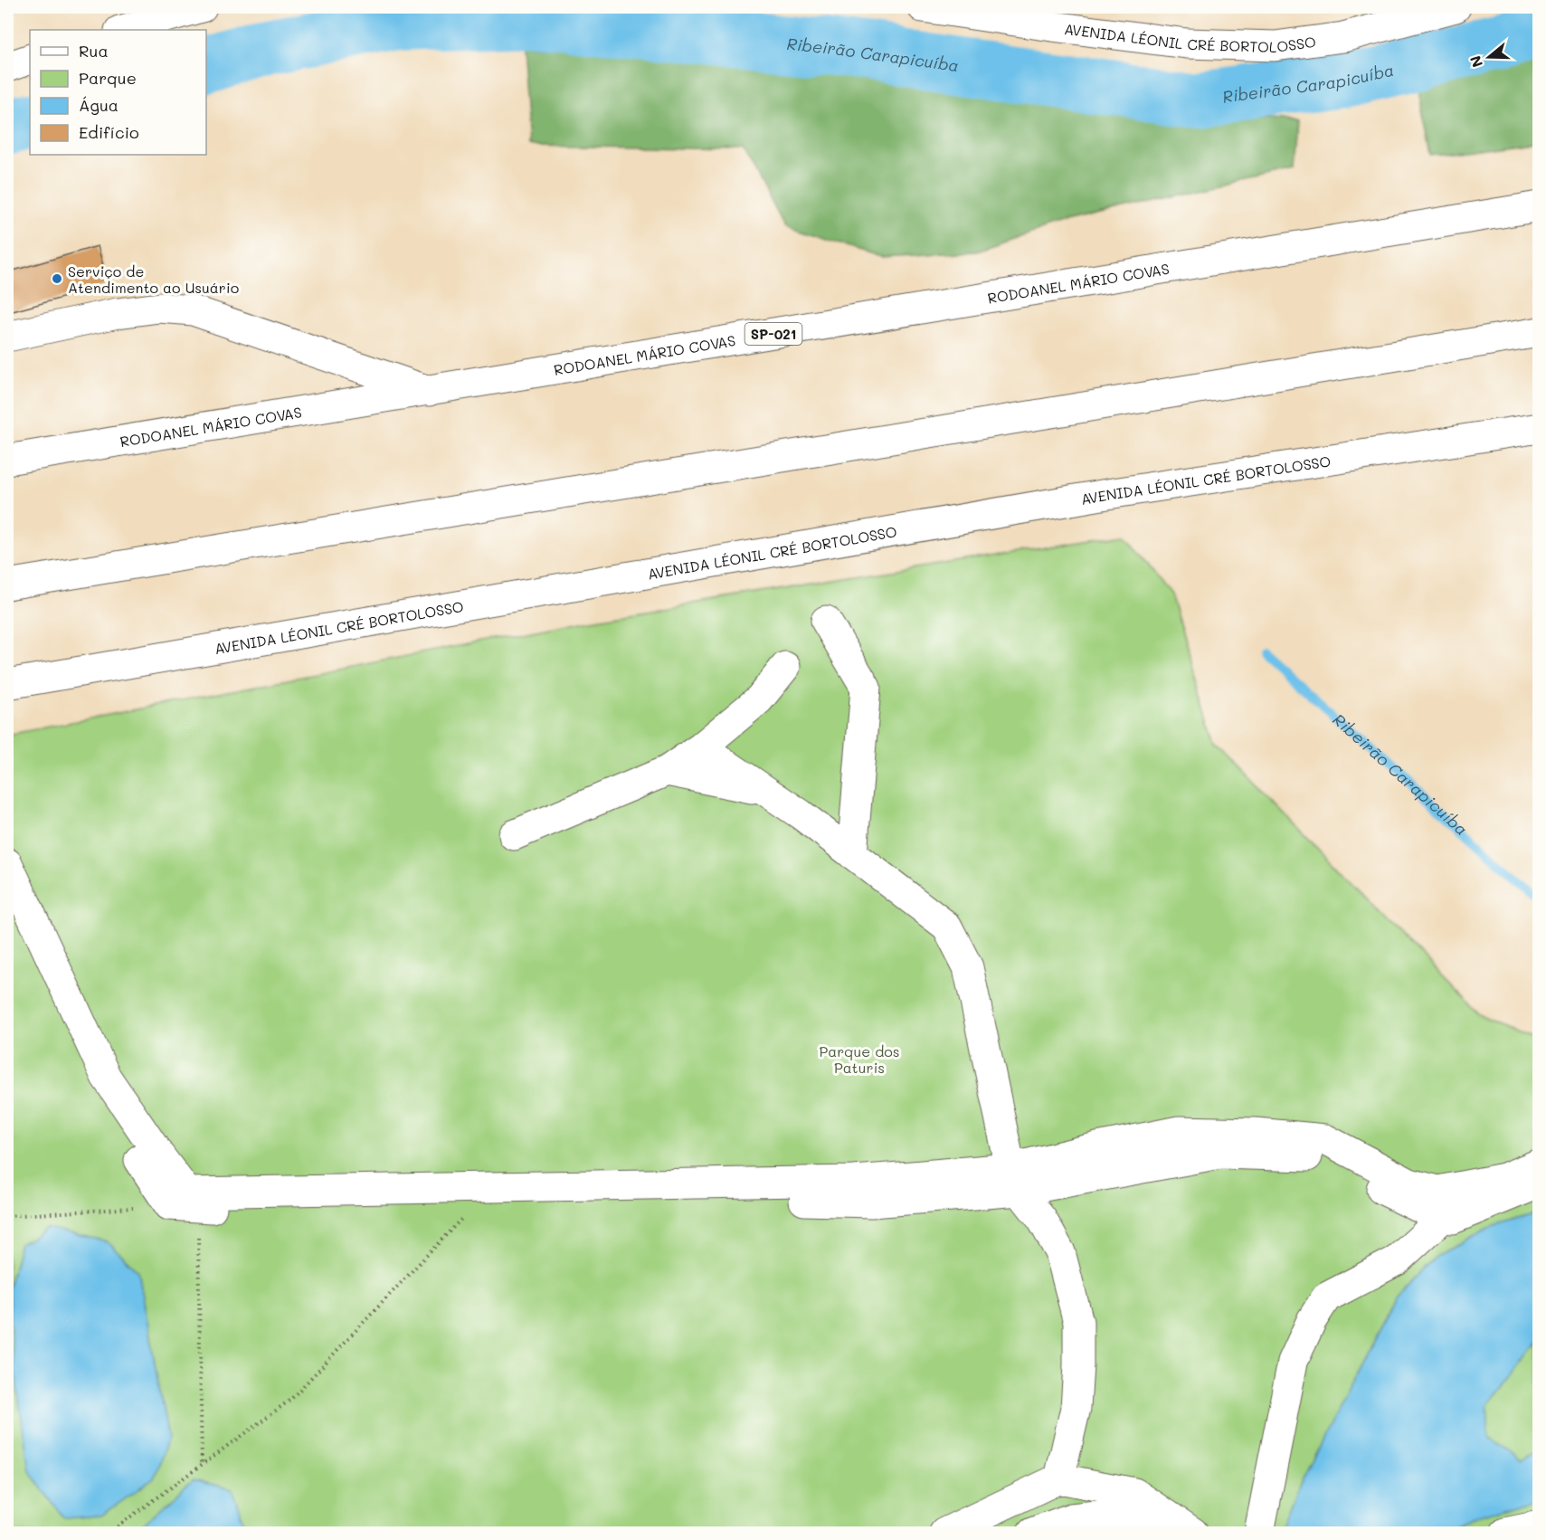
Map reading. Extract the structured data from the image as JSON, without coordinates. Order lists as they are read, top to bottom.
{
  "streets": {
    "main road": ["AVENIDA LÉONIL CRÉ BORTOLOSSO", "RODOANEL MÁRIO COVAS", "SP-021"]
  },
  "water": ["Ribeirão Carapicuíba"],
  "parks": ["Parque dos Paturis"],
  "places": ["Serviço de Atendimento ao Usuário"],
  "legend": [
    "Rua",
    "Parque",
    "Água",
    "Edifício"
  ],
  "north": "left"
}
